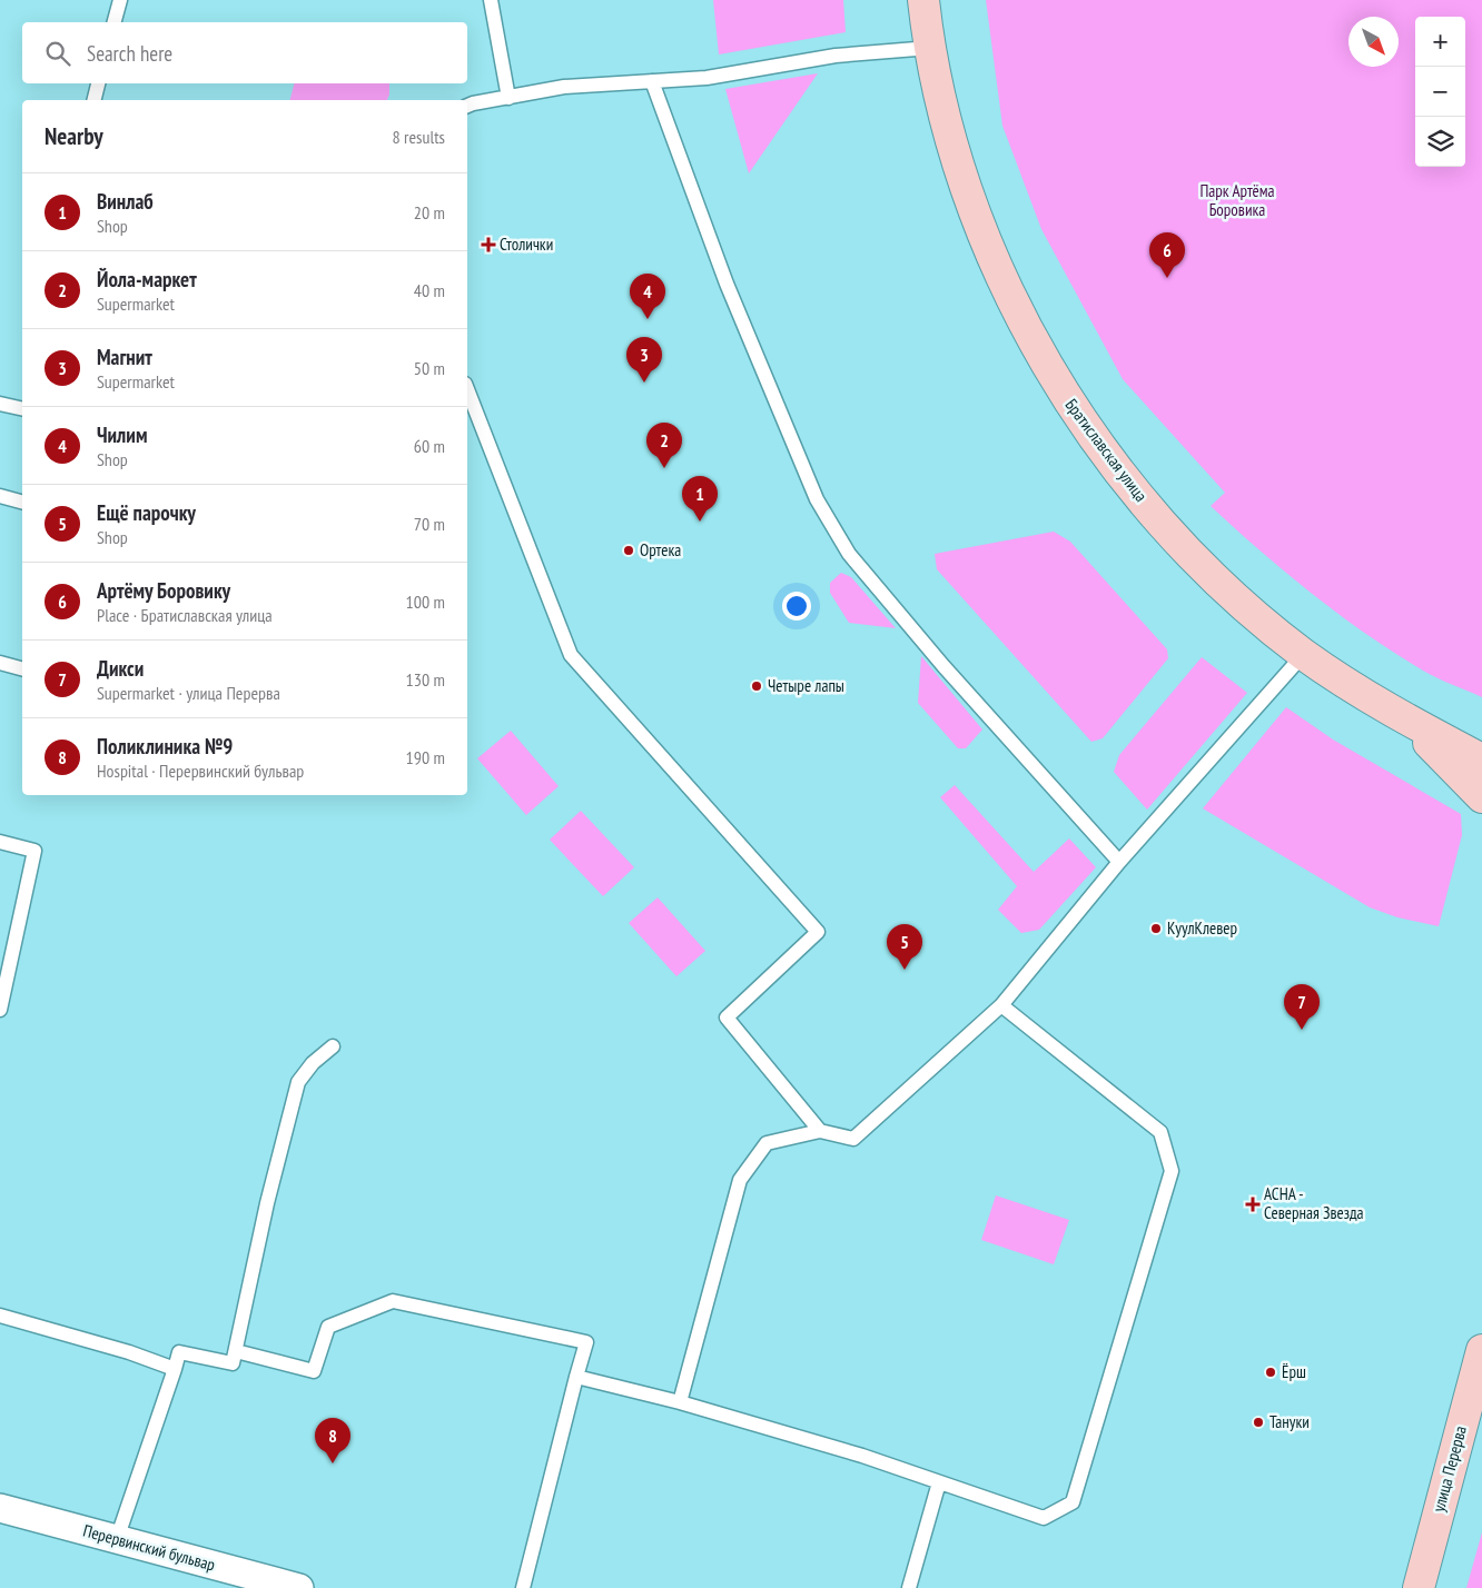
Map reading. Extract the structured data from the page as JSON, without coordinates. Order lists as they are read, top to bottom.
{
  "streets": {
    "main road": ["Братиславская улица", "улица Перерва"],
    "street": ["Перервинский бульвар"]
  },
  "parks": ["Парк Артёма Боровика"],
  "places": {
    "health": ["Столички", "АСНА - Северная Звезда"],
    "other": [
      "Ортека",
      "Четыре лапы",
      "КуулКлевер",
      "Ёрш",
      "Тануки"
    ]
  },
  "north": "bottom right",
  "page": {
    "map_buttons": ["+", "−"],
    "search": "Search here",
    "heading": ["Nearby", "8 results"],
    "list": [
      {
        "mark": "1",
        "name": "Винлаб",
        "note": "Shop",
        "value": "20 m"
      },
      {
        "mark": "2",
        "name": "Йола-маркет",
        "note": "Supermarket",
        "value": "40 m"
      },
      {
        "mark": "3",
        "name": "Магнит",
        "note": "Supermarket",
        "value": "50 m"
      },
      {
        "mark": "4",
        "name": "Чилим",
        "note": "Shop",
        "value": "60 m"
      },
      {
        "mark": "5",
        "name": "Ещё парочку",
        "note": "Shop",
        "value": "70 m"
      },
      {
        "mark": "6",
        "name": "Артёму Боровику",
        "note": "Place · Братиславская улица",
        "value": "100 m"
      },
      {
        "mark": "7",
        "name": "Дикси",
        "note": "Supermarket · улица Перерва",
        "value": "130 m"
      },
      {
        "mark": "8",
        "name": "Поликлиника №9",
        "note": "Hospital · Перервинский бульвар",
        "value": "190 m"
      }
    ],
    "pins": [
      "6",
      "4",
      "3",
      "2",
      "1",
      "5",
      "7",
      "8"
    ]
  }
}
